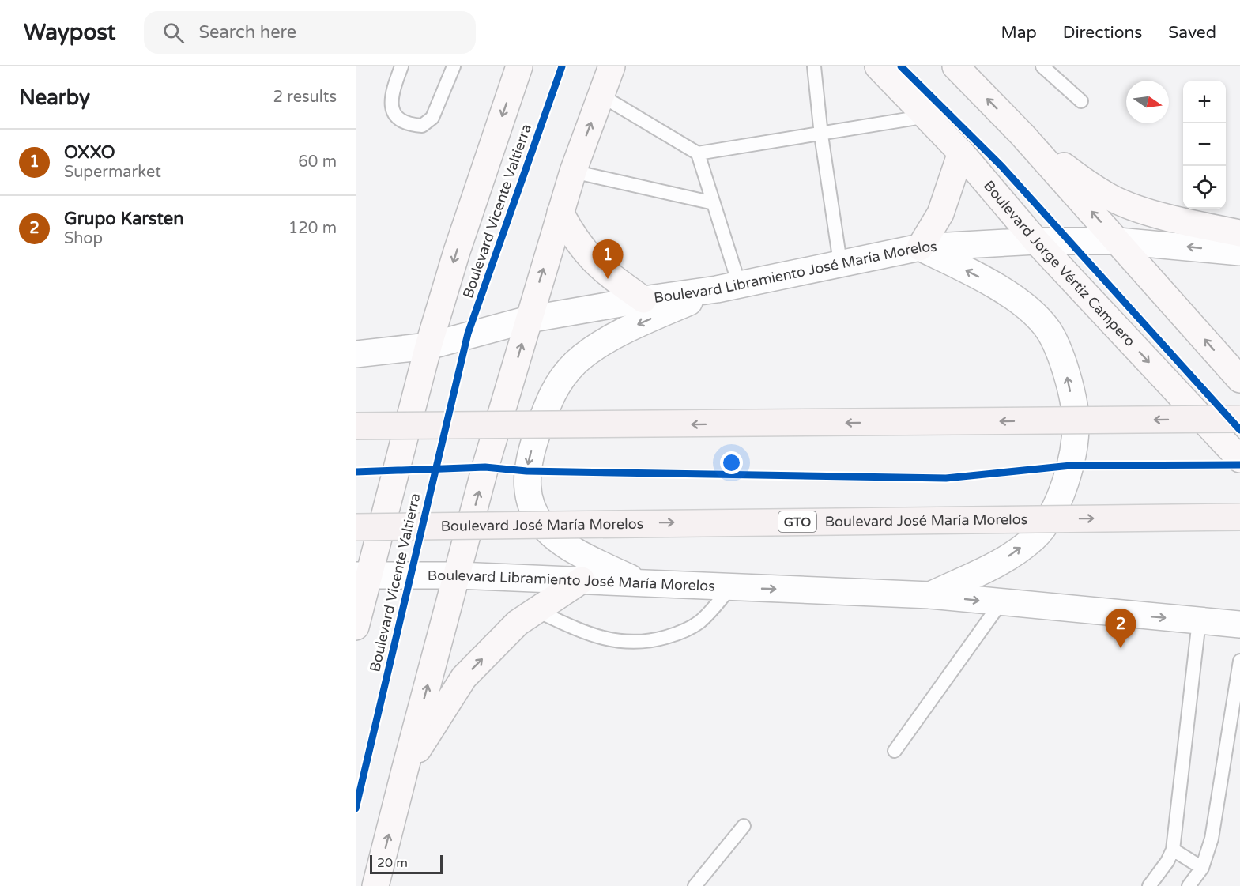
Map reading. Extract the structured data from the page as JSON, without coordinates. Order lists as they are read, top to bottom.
{
  "streets": {
    "main road": [
      "Boulevard Vicente Valtierra",
      "Boulevard Jorge Vértiz Campero",
      "Boulevard José María Morelos",
      "GTO"
    ],
    "street": ["Boulevard Libramiento José María Morelos"]
  },
  "crossings": [
    ["Boulevard Vicente Valtierra", "Boulevard Libramiento José María Morelos"],
    ["Boulevard Jorge Vértiz Campero", "Boulevard Libramiento José María Morelos"]
  ],
  "scale_bar": "20 m",
  "north": "right",
  "page": {
    "header": "Waypost",
    "search": "Search here",
    "nav": ["Map", "Directions", "Saved"],
    "heading": ["Nearby", "2 results"],
    "map_buttons": ["+", "−"],
    "list": [
      {
        "mark": "1",
        "name": "OXXO",
        "note": "Supermarket",
        "value": "60 m"
      },
      {
        "mark": "2",
        "name": "Grupo Karsten",
        "note": "Shop",
        "value": "120 m"
      }
    ],
    "pins": ["1", "2"],
    "scale": "20 m"
  }
}
